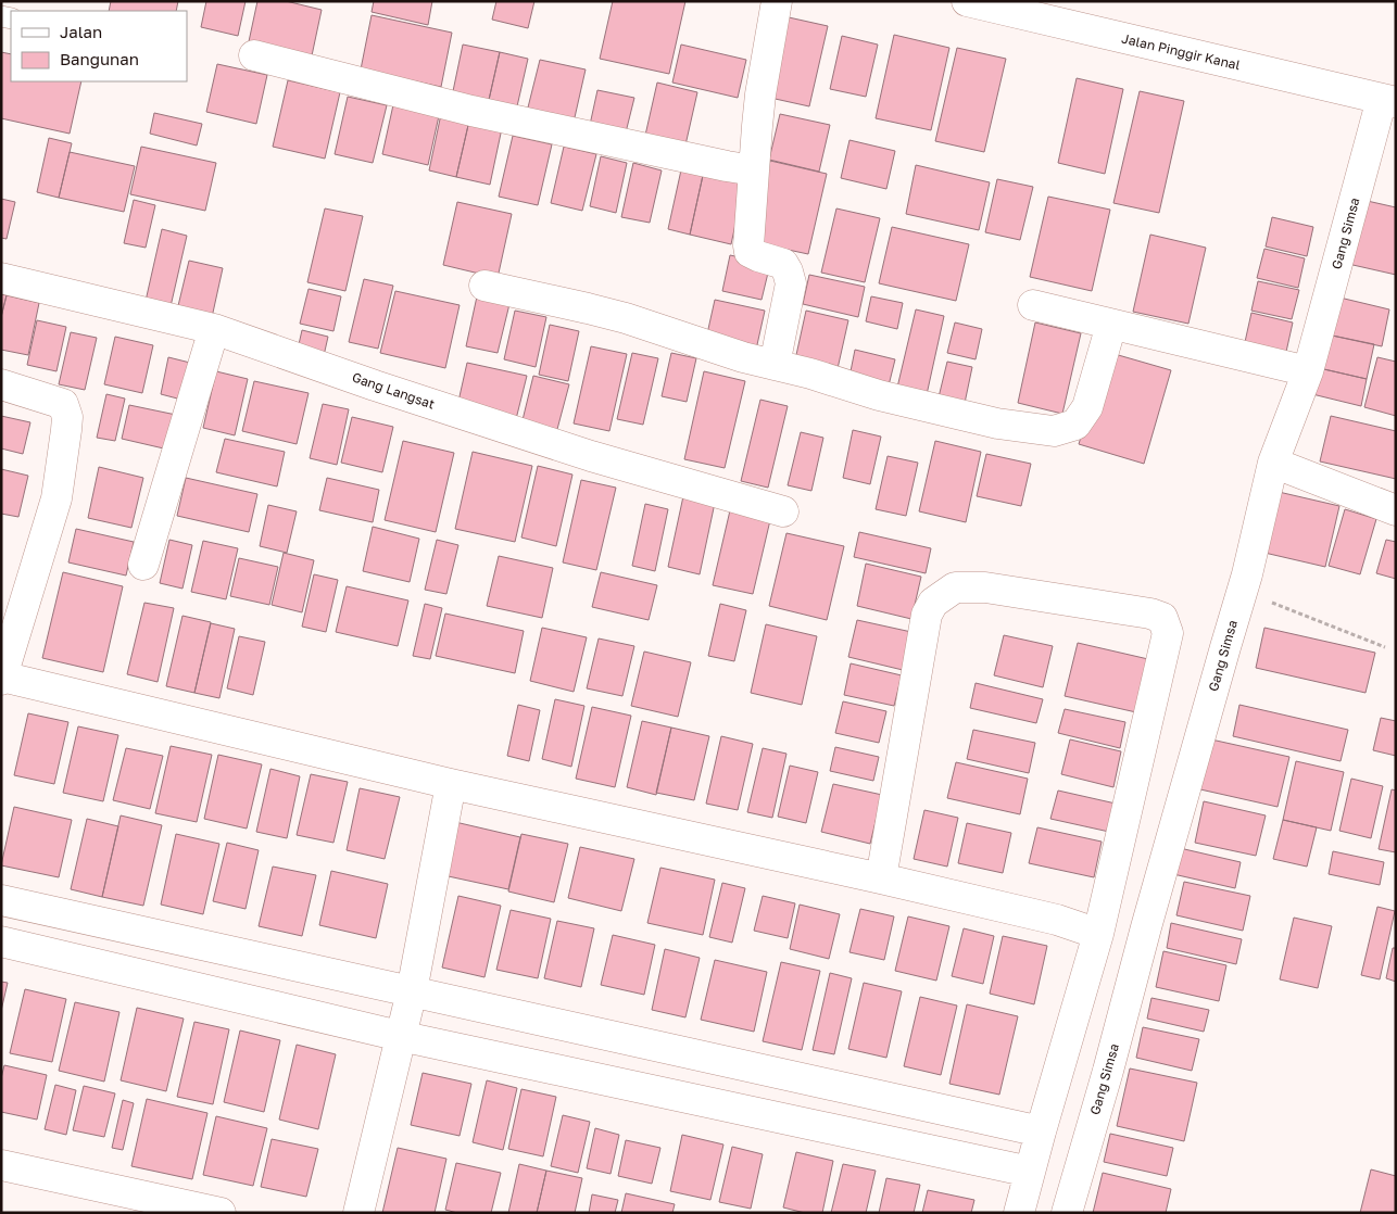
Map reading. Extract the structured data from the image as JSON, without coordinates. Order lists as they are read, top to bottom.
{
  "streets": {
    "street": ["Jalan Pinggir Kanal", "Gang Simsa", "Gang Langsat"]
  },
  "crossings": [
    ["Jalan Pinggir Kanal", "Gang Simsa"]
  ],
  "legend": ["Jalan", "Bangunan"]
}
